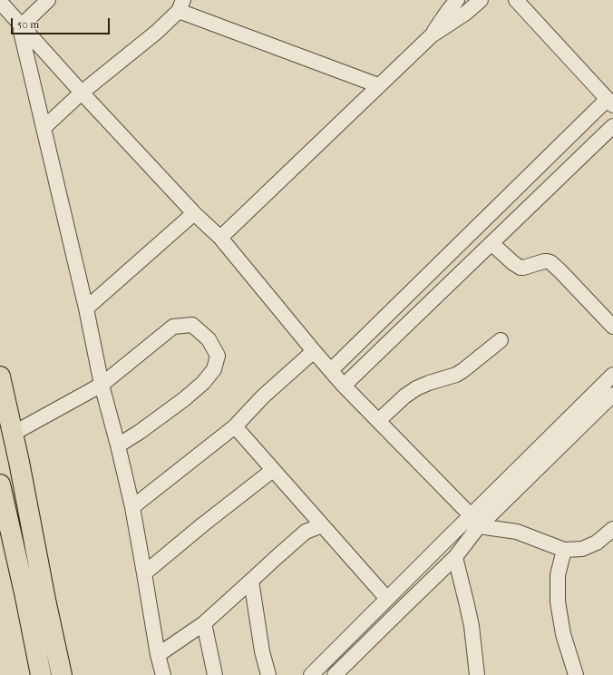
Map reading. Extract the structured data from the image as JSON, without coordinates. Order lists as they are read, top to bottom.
{
  "scale_bar": "50 m"
}
